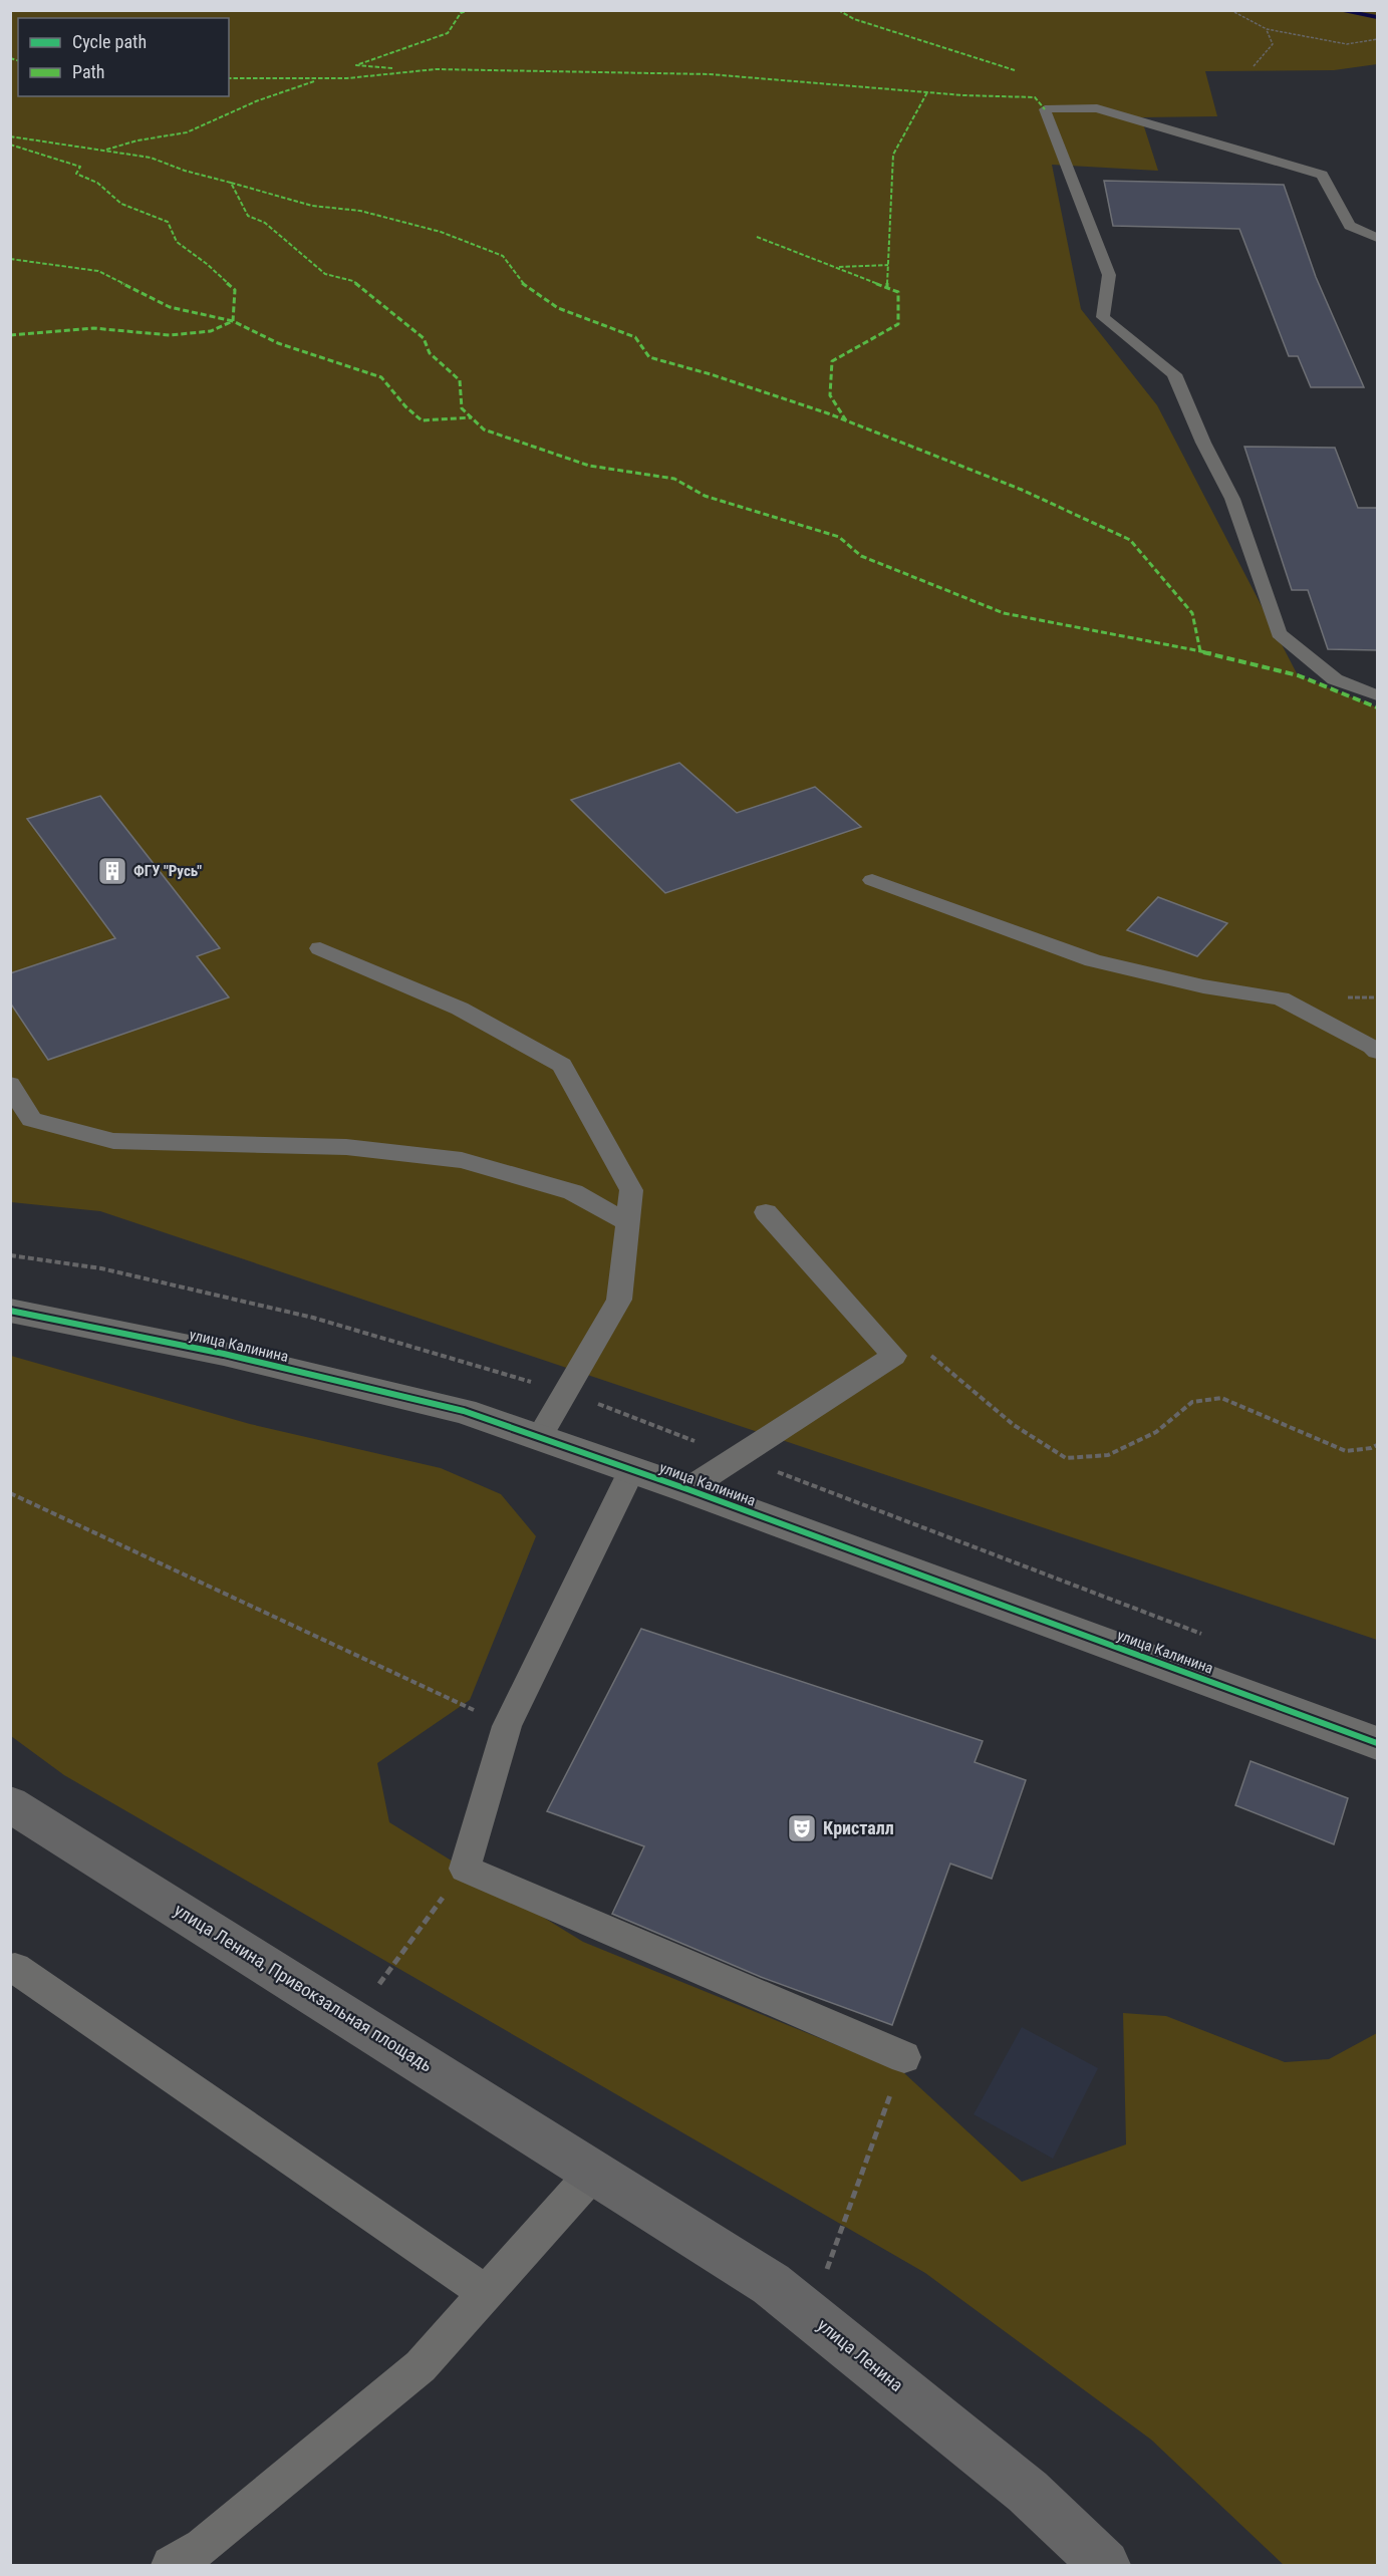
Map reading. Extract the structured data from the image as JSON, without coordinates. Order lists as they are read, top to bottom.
{
  "streets": {
    "main road": ["улица Ленина, Привокзальная площадь", "улица Ленина"],
    "street": ["улица Калинина"]
  },
  "crossings": [
    ["улица Ленина, Привокзальная площадь", "улица Ленина"]
  ],
  "places": {
    "building": ["ФГУ \"Русь\""],
    "theatre": ["Кристалл"]
  },
  "legend": ["Cycle path", "Path"]
}
